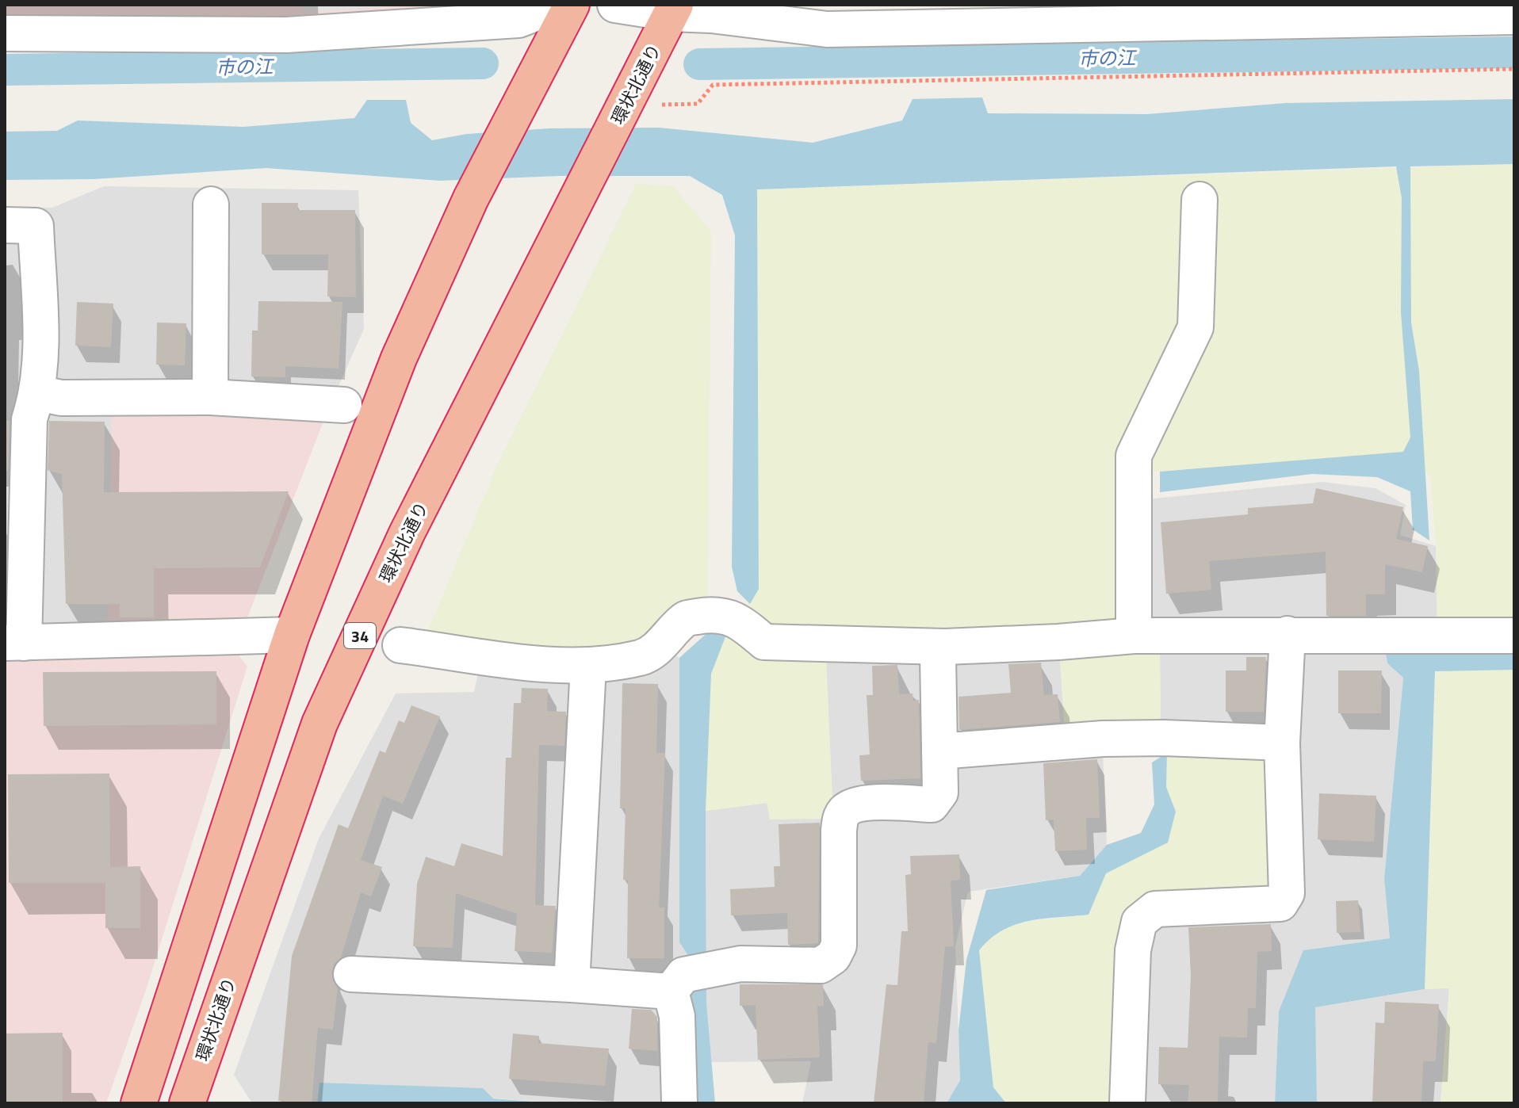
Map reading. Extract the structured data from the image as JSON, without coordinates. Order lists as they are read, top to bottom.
{
  "streets": {
    "highway": ["環状北通り", "34"]
  },
  "water": ["市の江"]
}
